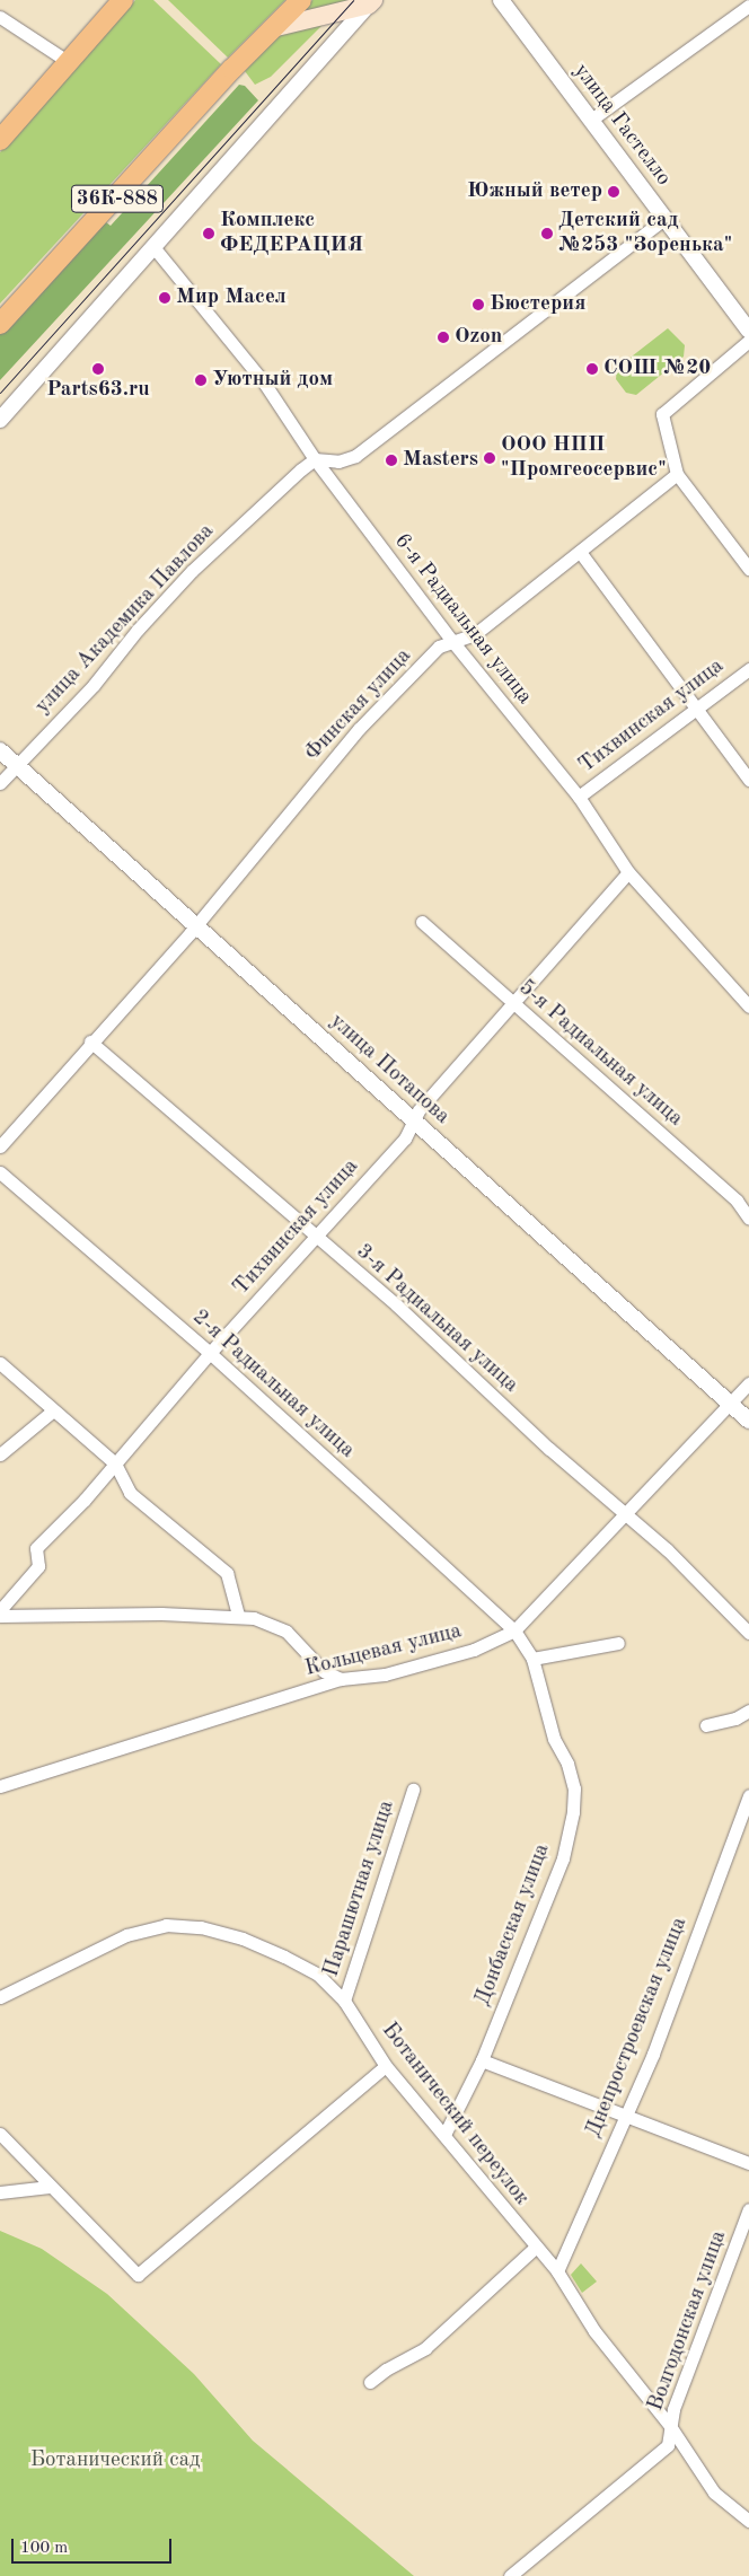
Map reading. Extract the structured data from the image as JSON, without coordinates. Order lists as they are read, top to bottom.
{
  "streets": {
    "main road": ["36К-888"],
    "street": [
      "улица Гастелло",
      "улица Академика Павлова",
      "6-я Радиальная улица",
      "Финская улица",
      "Тихвинская улица",
      "5-я Радиальная улица",
      "улица Потапова",
      "3-я Радиальная улица",
      "2-я Радиальная улица",
      "Кольцевая улица",
      "Парашютная улица",
      "Донбасская улица",
      "Днепростроевская улица",
      "Ботанический переулок",
      "Волгодонская улица"
    ]
  },
  "crossings": [
    ["улица Академика Павлова", "6-я Радиальная улица"],
    ["улица Академика Павлова", "улица Потапова"],
    ["6-я Радиальная улица", "Финская улица"],
    ["6-я Радиальная улица", "Тихвинская улица"],
    ["Финская улица", "улица Потапова"],
    ["Финская улица", "3-я Радиальная улица"],
    ["Тихвинская улица", "5-я Радиальная улица"],
    ["Тихвинская улица", "улица Потапова"],
    ["Тихвинская улица", "3-я Радиальная улица"],
    ["Тихвинская улица", "2-я Радиальная улица"],
    ["улица Потапова", "Кольцевая улица"],
    ["3-я Радиальная улица", "Кольцевая улица"],
    ["2-я Радиальная улица", "Кольцевая улица"],
    ["2-я Радиальная улица", "Донбасская улица"],
    ["Кольцевая улица", "Донбасская улица"],
    ["Парашютная улица", "Ботанический переулок"],
    ["Донбасская улица", "Ботанический переулок"],
    ["Днепростроевская улица", "Ботанический переулок"],
    ["Ботанический переулок", "Волгодонская улица"]
  ],
  "parks": ["Ботанический сад"],
  "places": [
    "Южный ветер",
    "Комплекс ФЕДЕРАЦИЯ",
    "Детский сад №253 \"Зоренька\"",
    "Мир Масел",
    "Бюстерия",
    "Ozon",
    "Parts63.ru",
    "СОШ №20",
    "Уютный дом",
    "ООО НПП \"Промгеосервис\"",
    "Masters"
  ],
  "scale_bar": "100 m"
}
